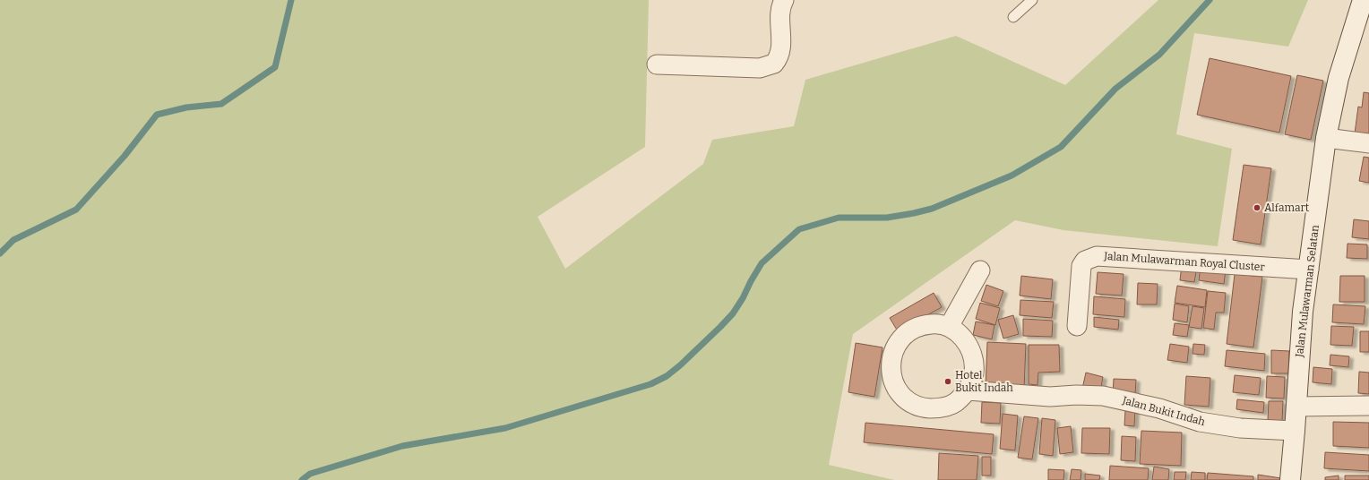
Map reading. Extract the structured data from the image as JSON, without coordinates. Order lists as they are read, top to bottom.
{
  "streets": {
    "street": ["Jalan Mulawarman Royal Cluster", "Jalan Mulawarman Selatan", "Jalan Bukit Indah"]
  },
  "crossings": [
    ["Jalan Mulawarman Royal Cluster", "Jalan Mulawarman Selatan"],
    ["Jalan Mulawarman Selatan", "Jalan Bukit Indah"]
  ],
  "places": ["Alfamart", "Hotel Bukit Indah"]
}
